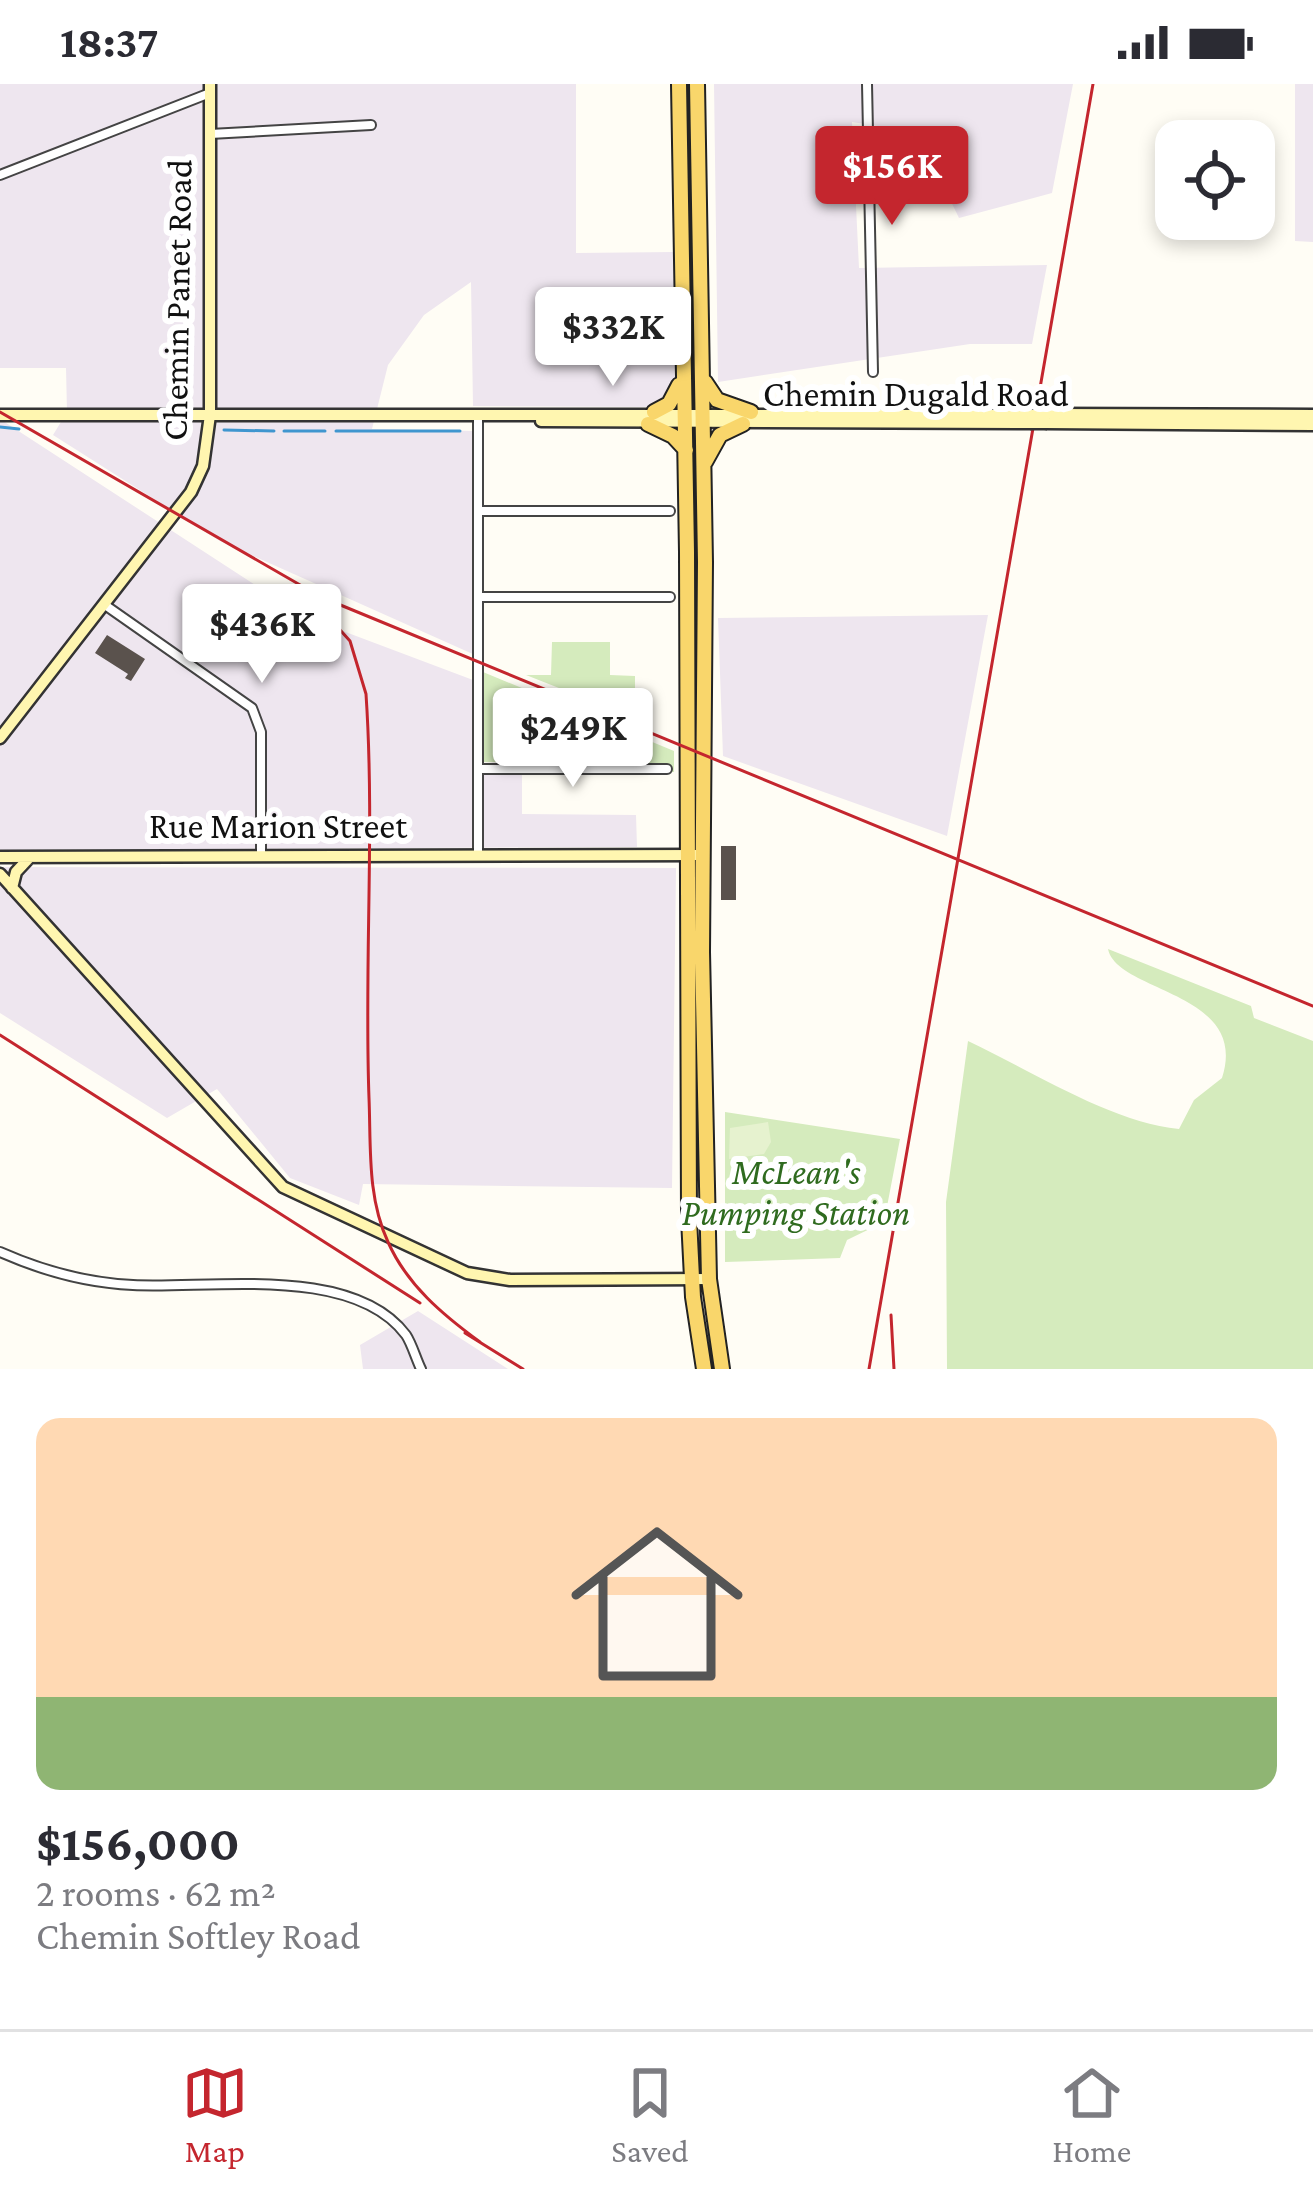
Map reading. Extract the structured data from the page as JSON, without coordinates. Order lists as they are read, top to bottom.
{
  "streets": {
    "street": ["Chemin Panet Road", "Chemin Dugald Road", "Rue Marion Street"]
  },
  "crossings": [
    ["Chemin Panet Road", "Chemin Dugald Road"]
  ],
  "parks": ["McLean's Pumping Station"],
  "page": {
    "status": "18:37",
    "price": [
      "$156K",
      "$332K",
      "$436K",
      "$249K"
    ],
    "list": [
      {
        "name": "$156,000",
        "note": "2 rooms · 62 m² · Chemin Softley Road"
      }
    ],
    "tabs": ["Map", "Saved", "Home"]
  }
}
